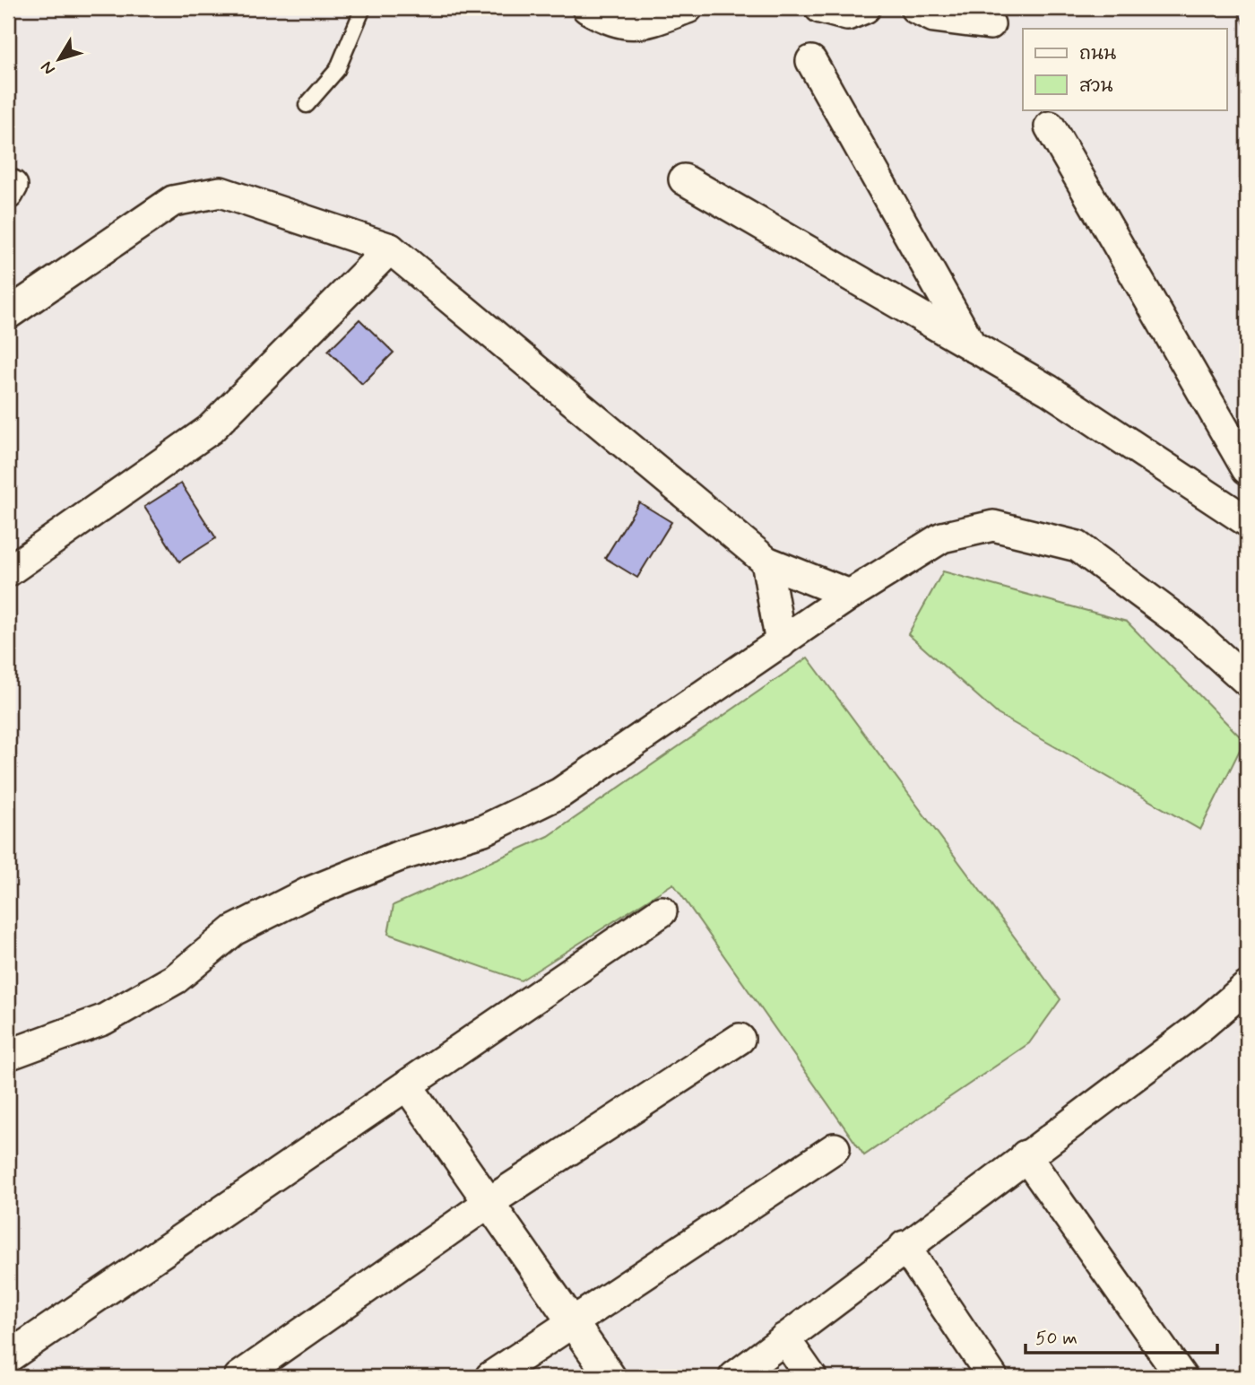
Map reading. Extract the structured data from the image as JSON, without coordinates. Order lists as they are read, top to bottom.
{
  "legend": ["ถนน", "สวน"],
  "scale_bar": "50 m",
  "north": "bottom left"
}
